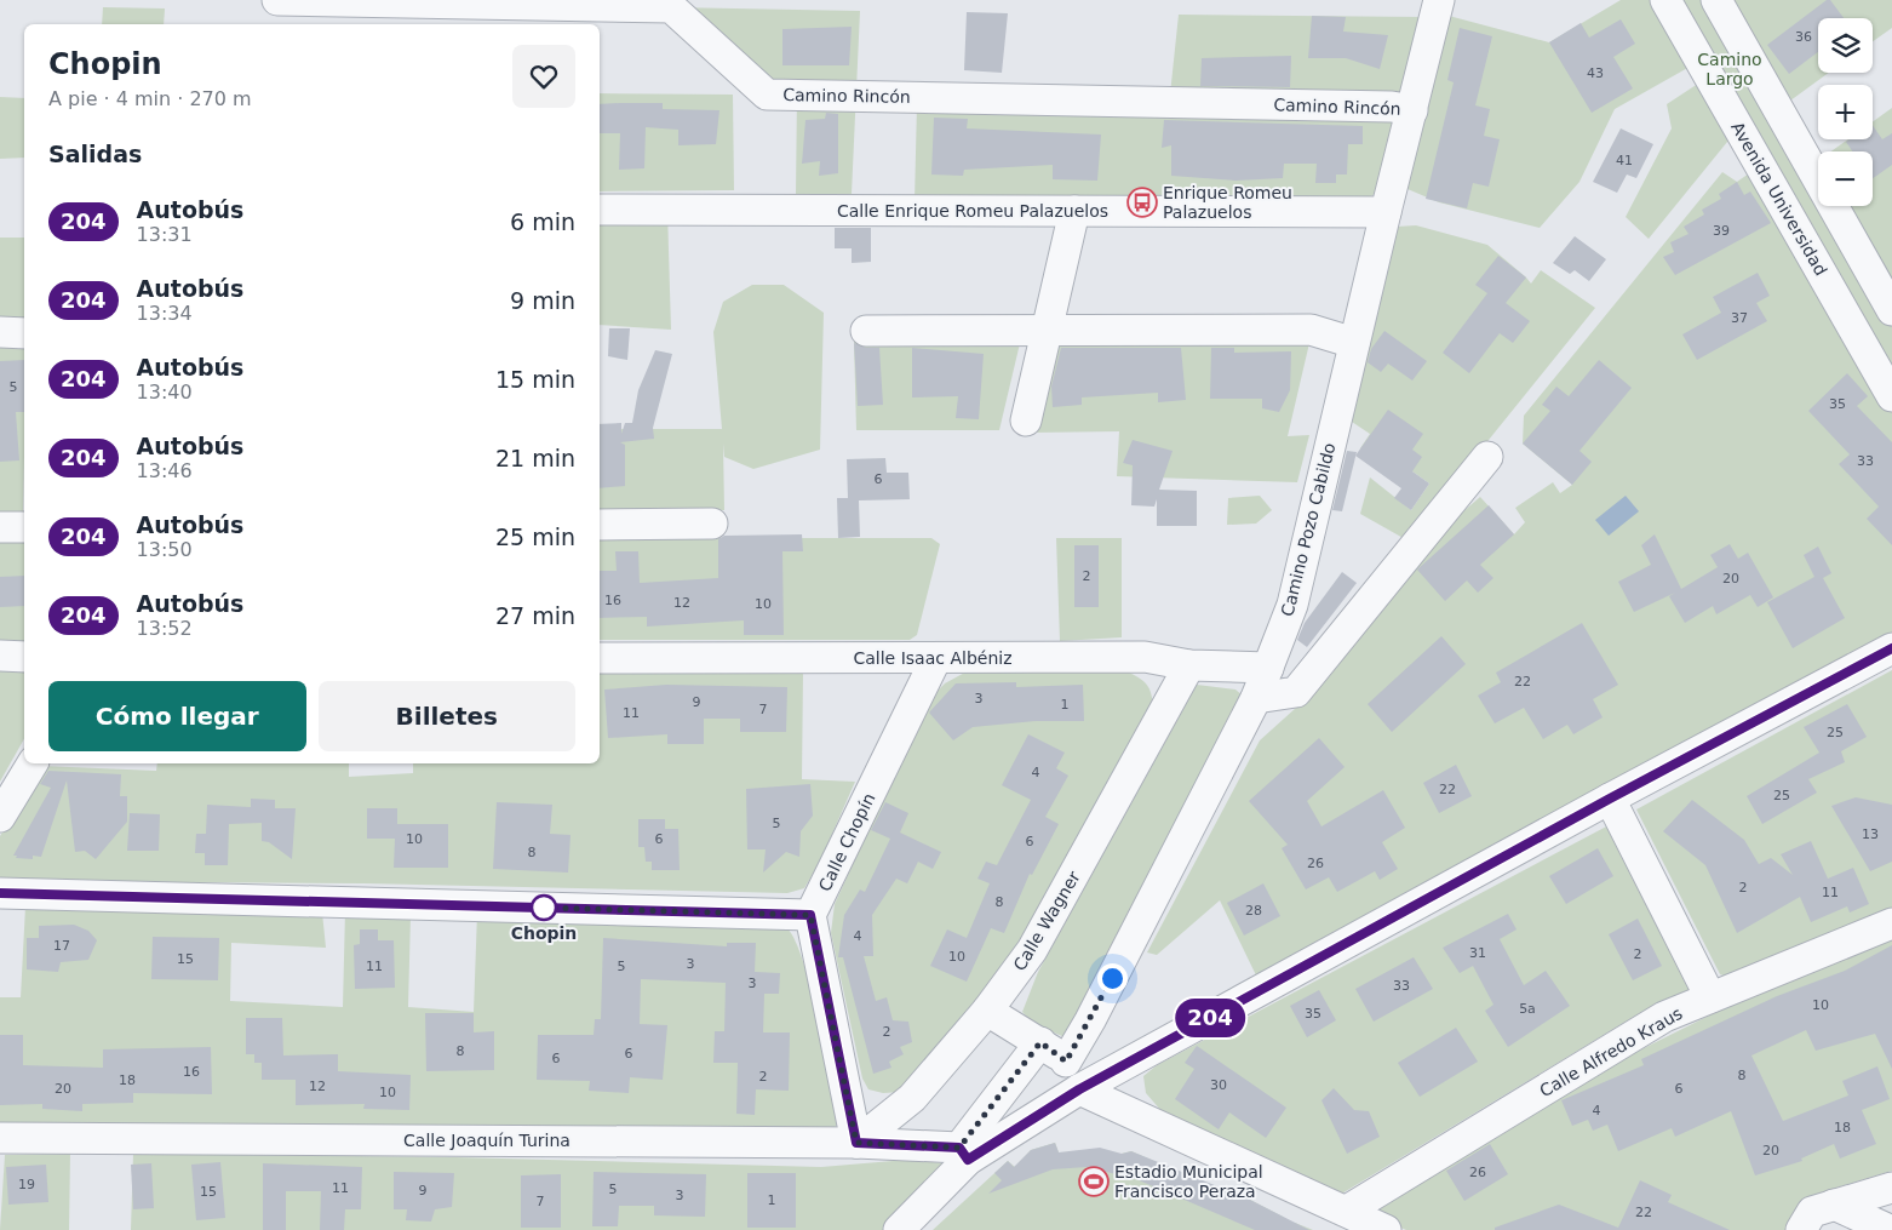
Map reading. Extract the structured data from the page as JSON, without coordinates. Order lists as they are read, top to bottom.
{
  "streets": {
    "street": [
      "Camino Rincón",
      "Avenida Universidad",
      "Calle Enrique Romeu Palazuelos",
      "Camino Pozo Cabildo",
      "Calle Isaac Albéniz",
      "Calle Chopín",
      "Calle Wagner",
      "Calle Alfredo Kraus",
      "Calle Joaquín Turina"
    ]
  },
  "crossings": [
    ["Camino Rincón", "Camino Pozo Cabildo"],
    ["Calle Enrique Romeu Palazuelos", "Camino Pozo Cabildo"],
    ["Camino Pozo Cabildo", "Calle Isaac Albéniz"],
    ["Calle Isaac Albéniz", "Calle Chopín"],
    ["Calle Isaac Albéniz", "Calle Wagner"],
    ["Calle Wagner", "Calle Joaquín Turina"]
  ],
  "parks": ["Camino Largo"],
  "places": {
    "bus stop": ["Enrique Romeu Palazuelos"],
    "other": ["Chopin"],
    "sports": ["Estadio Municipal Francisco Peraza"]
  },
  "lines": ["bus line 204"],
  "house_numbers": [
    "36",
    "43",
    "41",
    "39",
    "37",
    "5",
    "35",
    "33",
    "6",
    "2",
    "20",
    "16",
    "12",
    "10",
    "22",
    "3",
    "9",
    "1",
    "7",
    "11",
    "25",
    "4",
    "22",
    "25",
    "5",
    "13",
    "10",
    "6",
    "6",
    "8",
    "26",
    "2",
    "11",
    "8",
    "28",
    "4",
    "17",
    "31",
    "2",
    "10",
    "15",
    "3",
    "11",
    "5",
    "3",
    "33",
    "10",
    "5a",
    "35",
    "2",
    "8",
    "6",
    "6",
    "16",
    "8",
    "2",
    "18",
    "30",
    "12",
    "20",
    "6",
    "10",
    "4",
    "18",
    "20",
    "26",
    "19",
    "11",
    "5",
    "9",
    "15",
    "3",
    "1",
    "7",
    "22"
  ],
  "page": {
    "on_map": "204",
    "map_buttons": ["+", "−"],
    "heading": [
      ["Chopin", "A pie · 4 min · 270 m"],
      "Salidas"
    ],
    "list": [
      {
        "mark": "204",
        "name": "Autobús",
        "note": "13:31",
        "value": "6 min"
      },
      {
        "mark": "204",
        "name": "Autobús",
        "note": "13:34",
        "value": "9 min"
      },
      {
        "mark": "204",
        "name": "Autobús",
        "note": "13:40",
        "value": "15 min"
      },
      {
        "mark": "204",
        "name": "Autobús",
        "note": "13:46",
        "value": "21 min"
      },
      {
        "mark": "204",
        "name": "Autobús",
        "note": "13:50",
        "value": "25 min"
      },
      {
        "mark": "204",
        "name": "Autobús",
        "note": "13:52",
        "value": "27 min"
      }
    ],
    "buttons": ["Cómo llegar", "Billetes"]
  }
}
